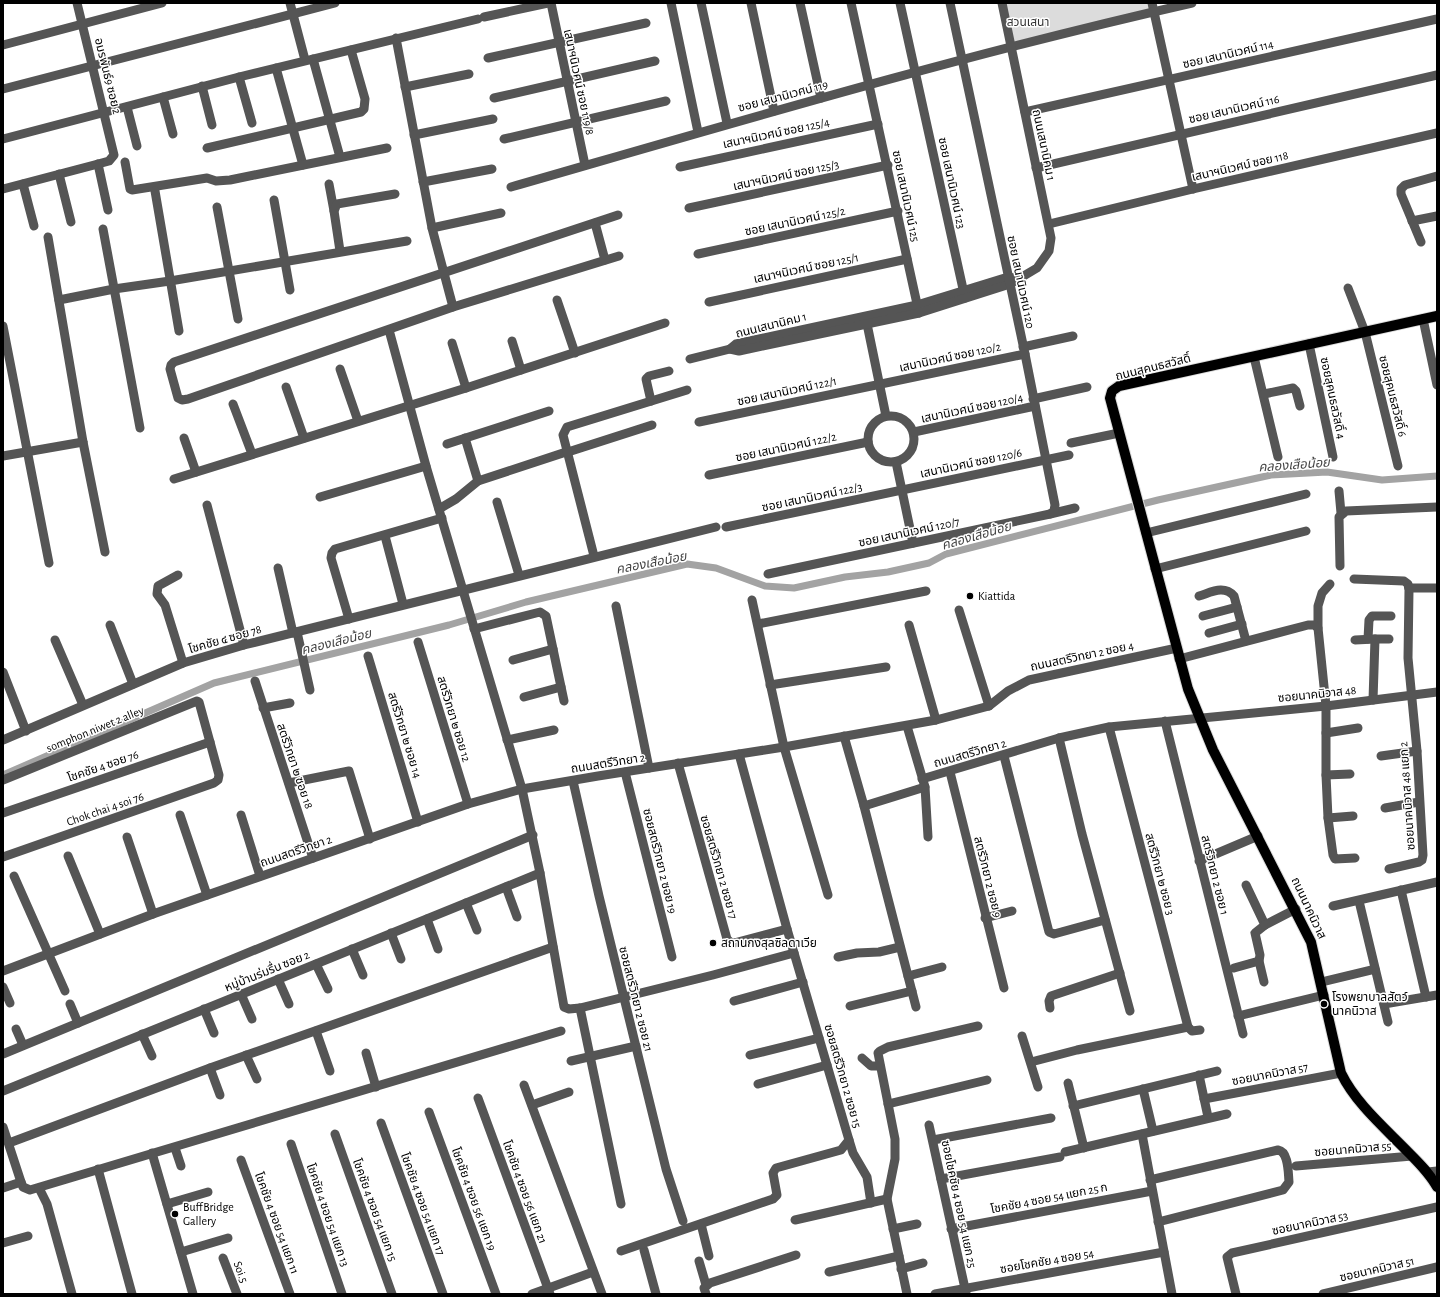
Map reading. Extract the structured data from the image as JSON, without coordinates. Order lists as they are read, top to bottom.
{
  "streets": {
    "main road": ["ถนนสุคนธสวัสดิ์", "ถนนนาคนิวาส"],
    "street": [
      "ซอย เสนานิเวศน์ 114",
      "อมรพันธ์9 ซอย 2",
      "เสนาฯนิเวศน์ ซอย 119/8",
      "ซอย เสนานิเวศน์ 119",
      "ซอย เสนานิเวศน์ 116",
      "เสนาฯนิเวศน์ ซอย 125/4",
      "ถนนเสนานิคม 1",
      "เสนาฯนิเวศน์ ซอย 118",
      "เสนาฯนิเวศน์ ซอย 125/3",
      "ซอย เสนานิเวศน์ 123",
      "ซอย เสนานิเวศน์ 125",
      "ซอย เสนานิเวศน์ 125/2",
      "เสนาฯนิเวศน์ ซอย 125/1",
      "ซอย เสนานิเวศน์ 120",
      "เสนานิเวศน์ ซอย 120/2",
      "ซอย เสนานิเวศน์ 122/1",
      "ซอยสุคนธสวัสดิ์ 6",
      "ซอยสุคนธสวัสดิ์ 4",
      "เสนานิเวศน์ ซอย 120/4",
      "ซอย เสนานิเวศน์ 122/2",
      "เสนานิเวศน์ ซอย 120/6",
      "ซอย เสนานิเวศน์ 122/3",
      "ซอย เสนานิเวศน์ 120/7",
      "โชคชัย ๔ ซอย 78",
      "ถนนสตรีวิทยา 2 ซอย 4",
      "ซอยนาคนิวาส 48",
      "สตรีวิทยา ๒ ซอย 12",
      "somphon niwet 2 alley",
      "สตรีวิทยา ๒ ซอย 14",
      "ถนนสตรีวิทยา 2",
      "โชคชัย 4 ซอย 76",
      "สตรีวิทยา ๒ ซอย 18",
      "ซอยนาคนิวาส 48 แยก 2",
      "Chok chai 4 soi 76",
      "ซอยสตรีวิทยา 2 ซอย 19",
      "ซอยสตรีวิทยา 2 ซอย 17",
      "สตรีวิทยา ๒ ซอย 3",
      "สตรีวิทยา 2 ซอย 1",
      "สตรีวิทยา 2 ซอย 9",
      "หมู่บ้านร่มรื่น ซอย 2",
      "ซอยสตรีวิทยา 2 ซอย 21",
      "ซอยนาคนิวาส 57",
      "ซอยสตรีวิทยา 2 ซอย 15",
      "ซอยนาคนิวาส 55",
      "โชคชัย 4 ซอย 56 แยก 21",
      "โชคชัย 4 ซอย 54 แยก 25 ก",
      "โชคชัย 4 ซอย 56 แยก 19",
      "โชคชัย 4 ซอย 54 แยก 17",
      "ซอยโชคชัย 4 ซอย 54 แยก 25",
      "โชคชัย 4 ซอย 54 แยก 15",
      "โชคชัย 4 ซอย 54 แยก 13",
      "โชคชัย 4 ซอย 54 แยก 11",
      "ซอยนาคนิวาส 53",
      "ซอยโชคชัย 4 ซอย 54",
      "ซอยนาคนิวาส 51",
      "Soi.5"
    ]
  },
  "crossings": [
    ["ซอย เสนานิเวศน์ 114", "ถนนเสนานิคม 1"],
    ["เสนาฯนิเวศน์ ซอย 119/8", "ซอย เสนานิเวศน์ 119"],
    ["ซอย เสนานิเวศน์ 119", "ถนนเสนานิคม 1"],
    ["ซอย เสนานิเวศน์ 119", "ซอย เสนานิเวศน์ 123"],
    ["ซอย เสนานิเวศน์ 119", "ซอย เสนานิเวศน์ 125"],
    ["ซอย เสนานิเวศน์ 119", "ซอย เสนานิเวศน์ 120"],
    ["ซอย เสนานิเวศน์ 116", "ถนนเสนานิคม 1"],
    ["เสนาฯนิเวศน์ ซอย 125/4", "ซอย เสนานิเวศน์ 125"],
    ["ถนนเสนานิคม 1", "เสนาฯนิเวศน์ ซอย 118"],
    ["ถนนเสนานิคม 1", "ซอย เสนานิเวศน์ 123"],
    ["ถนนเสนานิคม 1", "ซอย เสนานิเวศน์ 125"],
    ["ถนนเสนานิคม 1", "ซอย เสนานิเวศน์ 120"],
    ["เสนาฯนิเวศน์ ซอย 125/3", "ซอย เสนานิเวศน์ 125"],
    ["ซอย เสนานิเวศน์ 125", "ซอย เสนานิเวศน์ 125/2"],
    ["ซอย เสนานิเวศน์ 125", "เสนาฯนิเวศน์ ซอย 125/1"],
    ["ซอย เสนานิเวศน์ 120", "เสนานิเวศน์ ซอย 120/2"],
    ["ซอย เสนานิเวศน์ 120", "เสนานิเวศน์ ซอย 120/4"],
    ["ซอย เสนานิเวศน์ 120", "เสนานิเวศน์ ซอย 120/6"],
    ["ซอย เสนานิเวศน์ 120", "ซอย เสนานิเวศน์ 120/7"],
    ["เสนานิเวศน์ ซอย 120/2", "ซอย เสนานิเวศน์ 122/1"],
    ["ถนนสุคนธสวัสดิ์", "ซอยสุคนธสวัสดิ์ 6"],
    ["ถนนสุคนธสวัสดิ์", "ซอยสุคนธสวัสดิ์ 4"],
    ["ถนนสุคนธสวัสดิ์", "ถนนสตรีวิทยา 2 ซอย 4"],
    ["ถนนสุคนธสวัสดิ์", "ซอยนาคนิวาส 48"],
    ["ถนนสุคนธสวัสดิ์", "ถนนสตรีวิทยา 2"],
    ["ถนนสุคนธสวัสดิ์", "ถนนนาคนิวาส"],
    ["เสนานิเวศน์ ซอย 120/4", "ซอย เสนานิเวศน์ 122/2"],
    ["เสนานิเวศน์ ซอย 120/6", "ซอย เสนานิเวศน์ 122/3"],
    ["ถนนสตรีวิทยา 2 ซอย 4", "ถนนสตรีวิทยา 2"],
    ["ซอยนาคนิวาส 48", "ถนนสตรีวิทยา 2"],
    ["ซอยนาคนิวาส 48", "ซอยนาคนิวาส 48 แยก 2"],
    ["ซอยนาคนิวาส 48", "ถนนนาคนิวาส"],
    ["สตรีวิทยา ๒ ซอย 12", "ถนนสตรีวิทยา 2"],
    ["somphon niwet 2 alley", "โชคชัย 4 ซอย 76"],
    ["somphon niwet 2 alley", "Chok chai 4 soi 76"],
    ["สตรีวิทยา ๒ ซอย 14", "ถนนสตรีวิทยา 2"],
    ["ถนนสตรีวิทยา 2", "สตรีวิทยา ๒ ซอย 18"],
    ["ถนนสตรีวิทยา 2", "ซอยสตรีวิทยา 2 ซอย 19"],
    ["ถนนสตรีวิทยา 2", "ซอยสตรีวิทยา 2 ซอย 17"],
    ["ถนนสตรีวิทยา 2", "สตรีวิทยา ๒ ซอย 3"],
    ["ถนนสตรีวิทยา 2", "สตรีวิทยา 2 ซอย 1"],
    ["ถนนสตรีวิทยา 2", "สตรีวิทยา 2 ซอย 9"],
    ["ถนนสตรีวิทยา 2", "ถนนนาคนิวาส"],
    ["ถนนสตรีวิทยา 2", "ซอยสตรีวิทยา 2 ซอย 21"],
    ["ถนนสตรีวิทยา 2", "ซอยสตรีวิทยา 2 ซอย 15"],
    ["โชคชัย 4 ซอย 76", "Chok chai 4 soi 76"],
    ["ซอยสตรีวิทยา 2 ซอย 17", "ซอยสตรีวิทยา 2 ซอย 15"],
    ["ถนนนาคนิวาส", "ซอยนาคนิวาส 57"],
    ["ถนนนาคนิวาส", "ซอยนาคนิวาส 55"],
    ["โชคชัย 4 ซอย 54 แยก 25 ก", "ซอยโชคชัย 4 ซอย 54 แยก 25"],
    ["ซอยโชคชัย 4 ซอย 54 แยก 25", "ซอยโชคชัย 4 ซอย 54"]
  ],
  "water": ["คลองเสือน้อย"],
  "parks": ["สวนเสนา"],
  "places": [
    "Kiattida",
    "สถานกงสุลซิลดาเวีย",
    "โรงพยาบาลสัตว์ นาคนิวาส",
    "BuffBridge Gallery"
  ]
}
